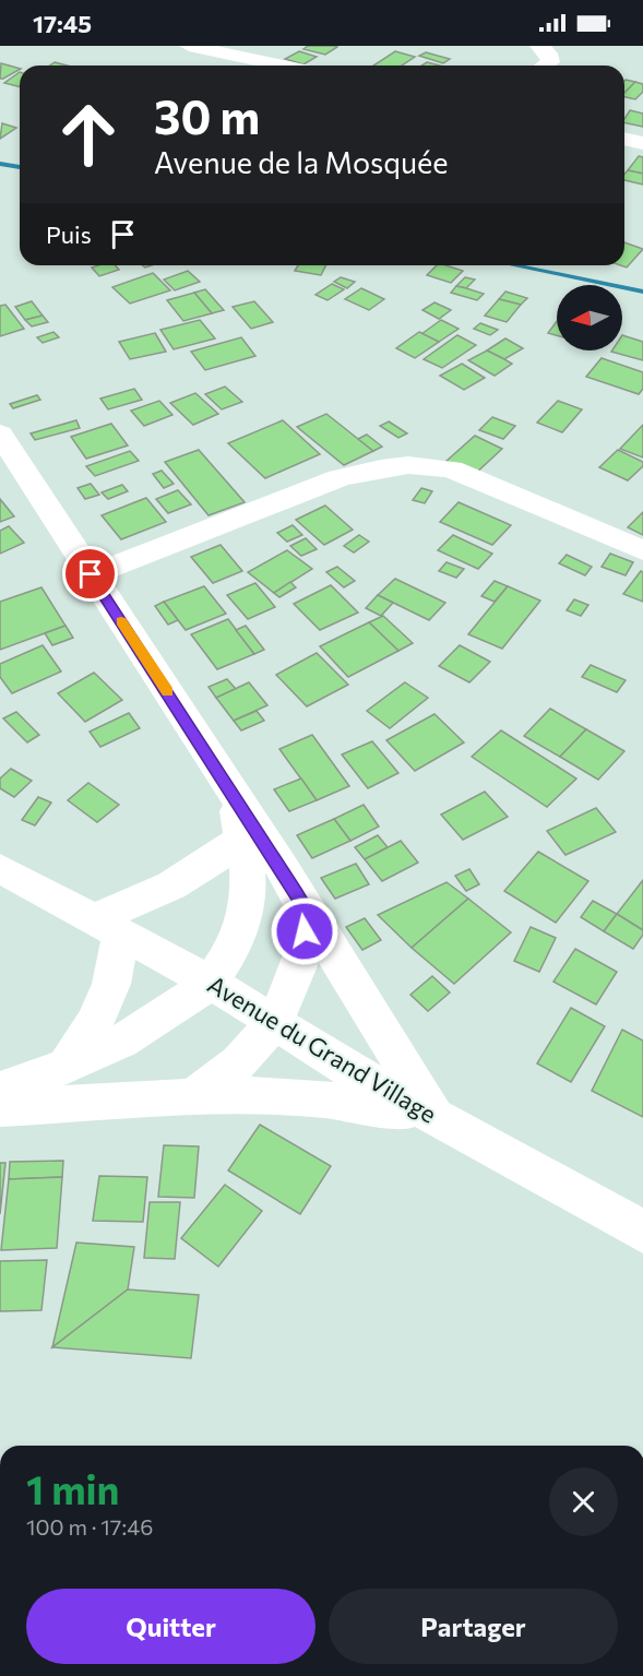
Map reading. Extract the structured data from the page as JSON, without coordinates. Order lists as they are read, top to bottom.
{
  "streets": {
    "street": ["Avenue du Grand Village"]
  },
  "north": "left",
  "page": {
    "status": "17:45",
    "turn": ["30 m", "Avenue de la Mosquée"],
    "then": "Puis",
    "heading": ["1 min", "100 m · 17:46"],
    "buttons": ["Quitter", "Partager"]
  }
}
